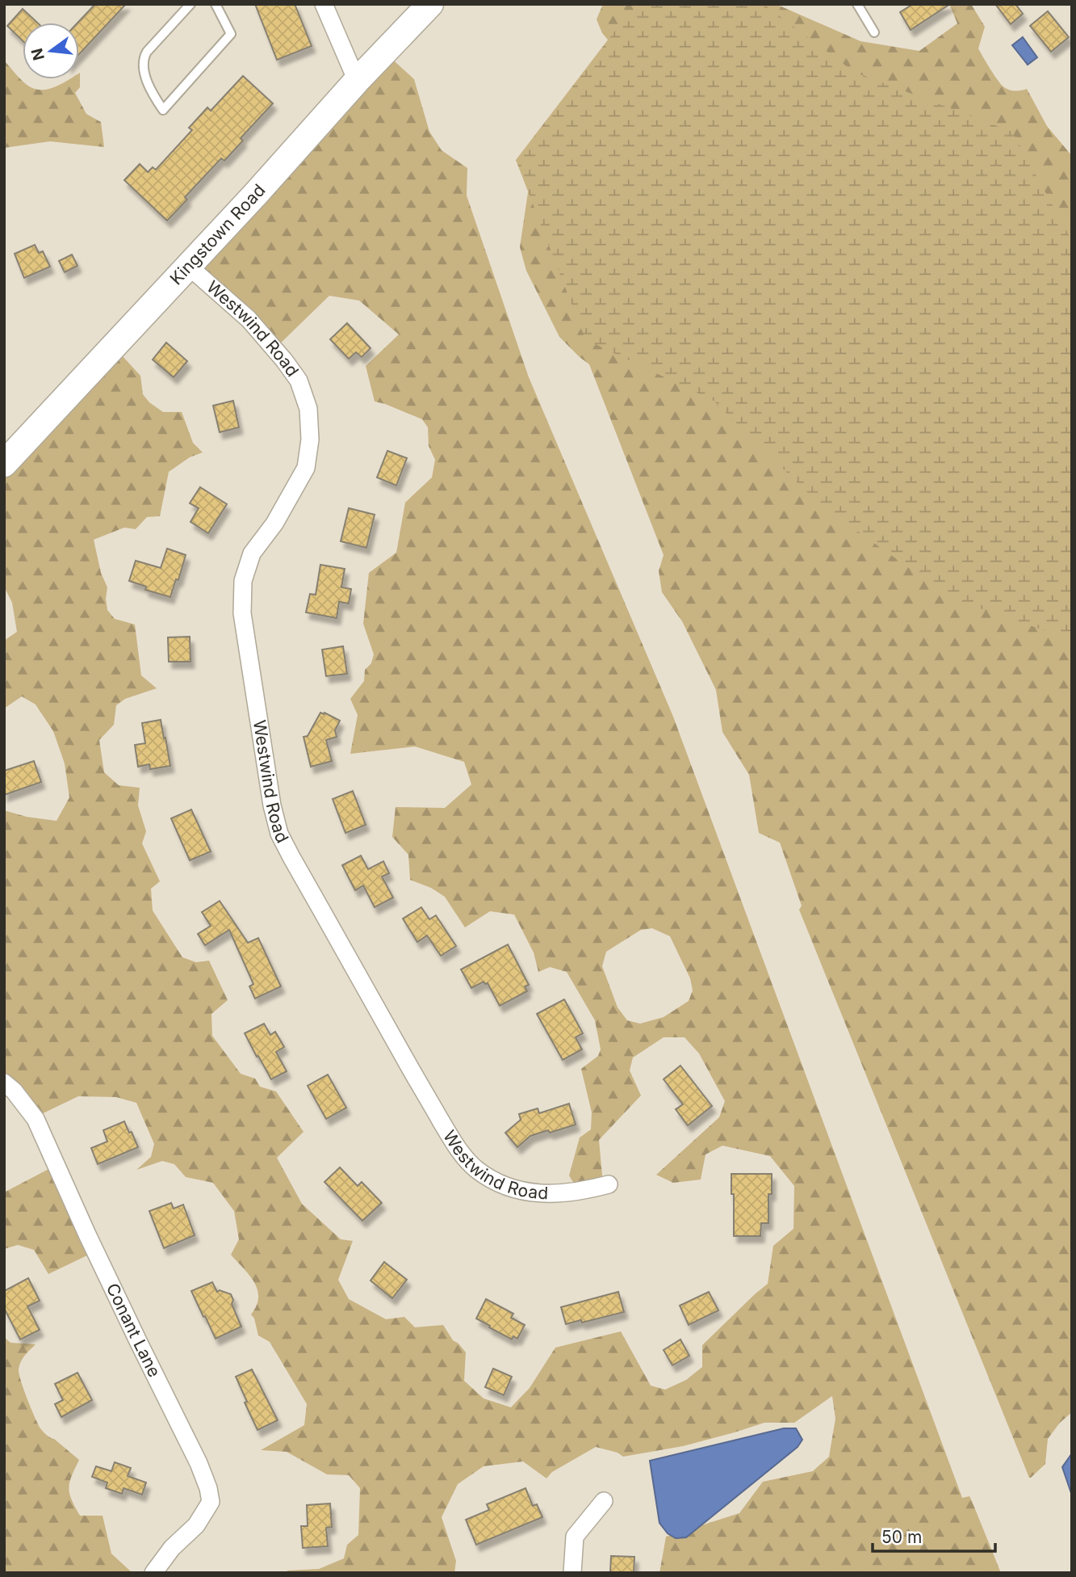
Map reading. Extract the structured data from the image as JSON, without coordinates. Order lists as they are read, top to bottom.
{
  "streets": {
    "main road": ["Kingstown Road"],
    "street": ["Westwind Road", "Conant Lane"]
  },
  "crossings": [
    ["Kingstown Road", "Westwind Road"]
  ],
  "scale_bar": "50 m",
  "north": "left"
}
